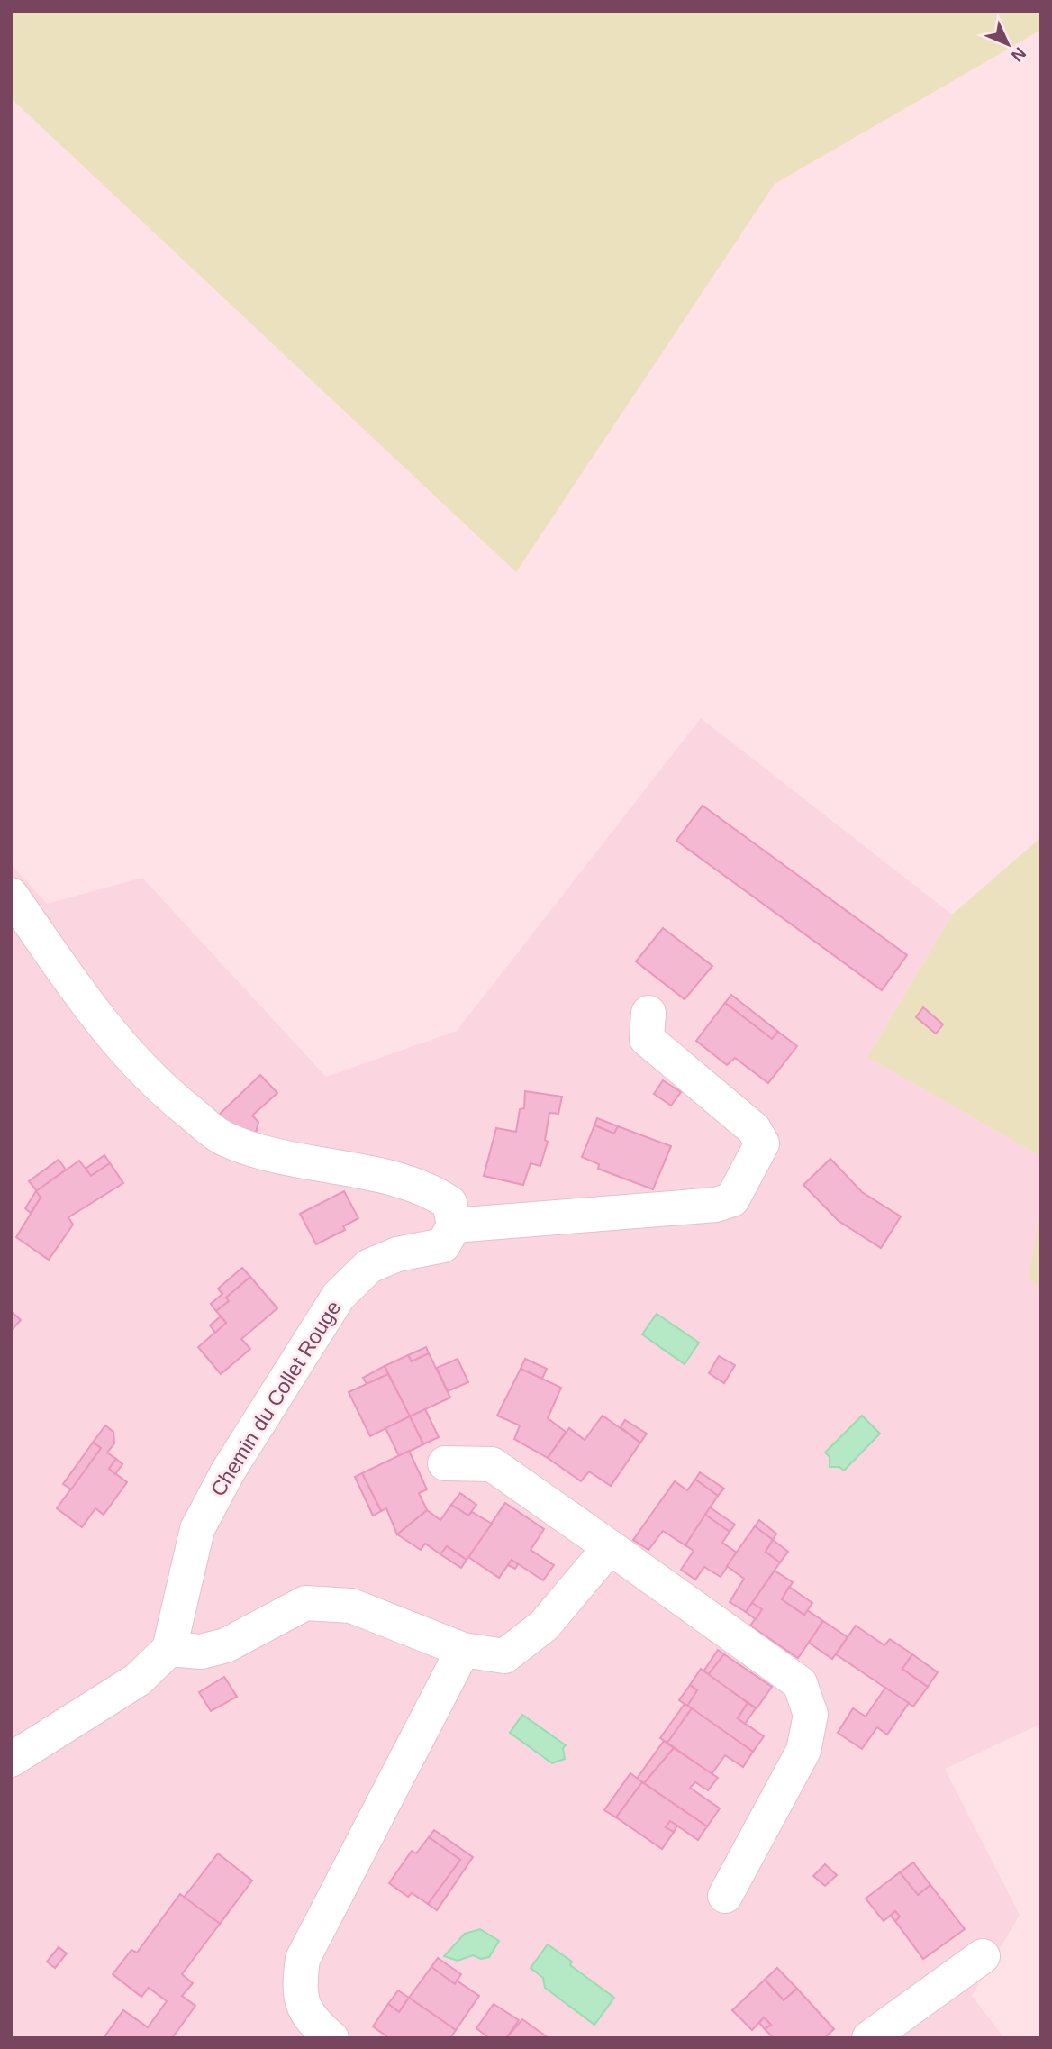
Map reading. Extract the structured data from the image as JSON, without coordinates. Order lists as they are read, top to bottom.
{
  "streets": {
    "street": ["Chemin du Collet Rouge"]
  },
  "north": "bottom right"
}
